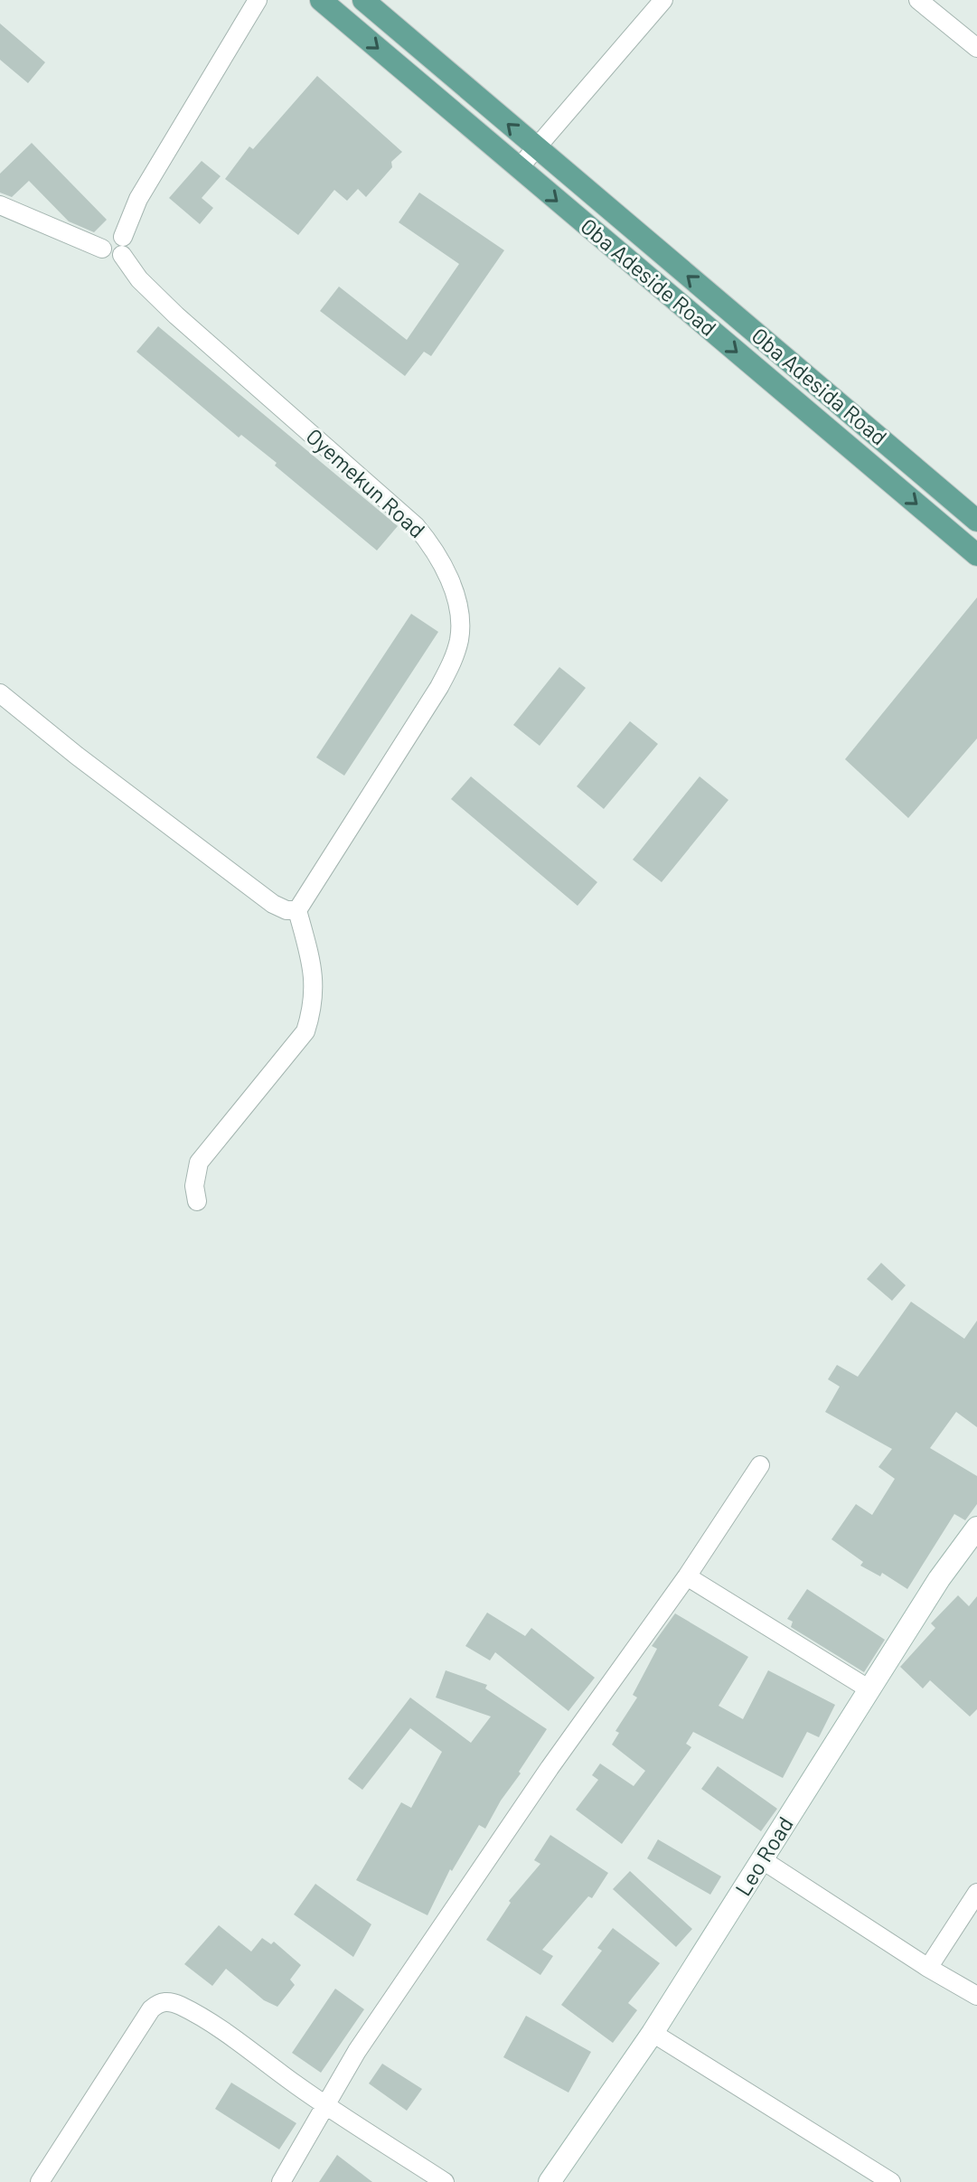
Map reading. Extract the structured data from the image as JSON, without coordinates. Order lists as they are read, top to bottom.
{
  "streets": {
    "main road": ["Oba Adeside Road", "Oba Adesida Road"],
    "street": ["Oyemekun Road", "Leo Road"]
  },
  "one_way": ["Oba Adeside Road", "Oba Adesida Road"]
}
